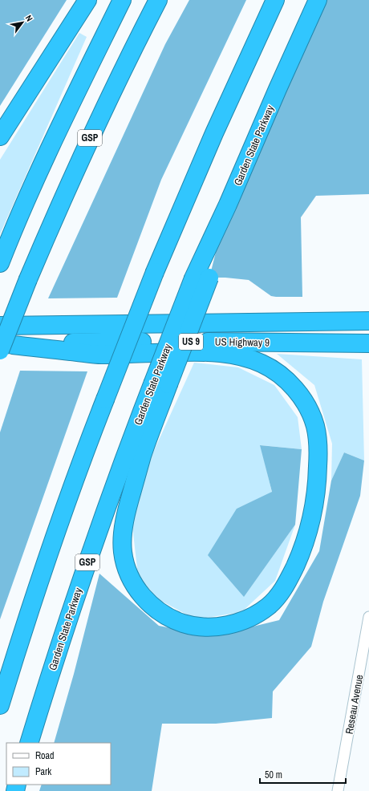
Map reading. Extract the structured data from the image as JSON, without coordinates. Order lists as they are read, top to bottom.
{
  "streets": {
    "highway": [
      "GSP",
      "Garden State Parkway",
      "US 9",
      "US Highway 9"
    ],
    "street": ["Reseau Avenue"]
  },
  "crossings": [
    ["GSP", "US Highway 9"]
  ],
  "legend": ["Road", "Park"],
  "scale_bar": "50 m",
  "north": "top right"
}
